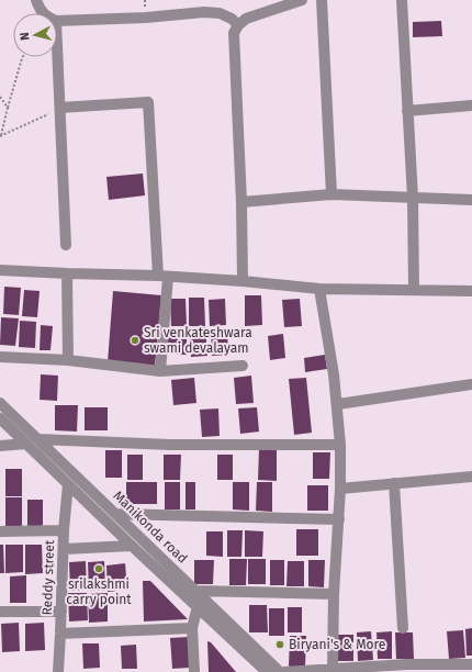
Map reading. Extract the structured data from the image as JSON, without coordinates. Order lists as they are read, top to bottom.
{
  "streets": {
    "street": ["Manikonda road", "Reddy street"]
  },
  "crossings": [
    ["Manikonda road", "Reddy street"]
  ],
  "places": ["Sri venkateshwara swami devalayam", "srilakshmi carry point", "Biryani's & More"],
  "north": "left"
}
